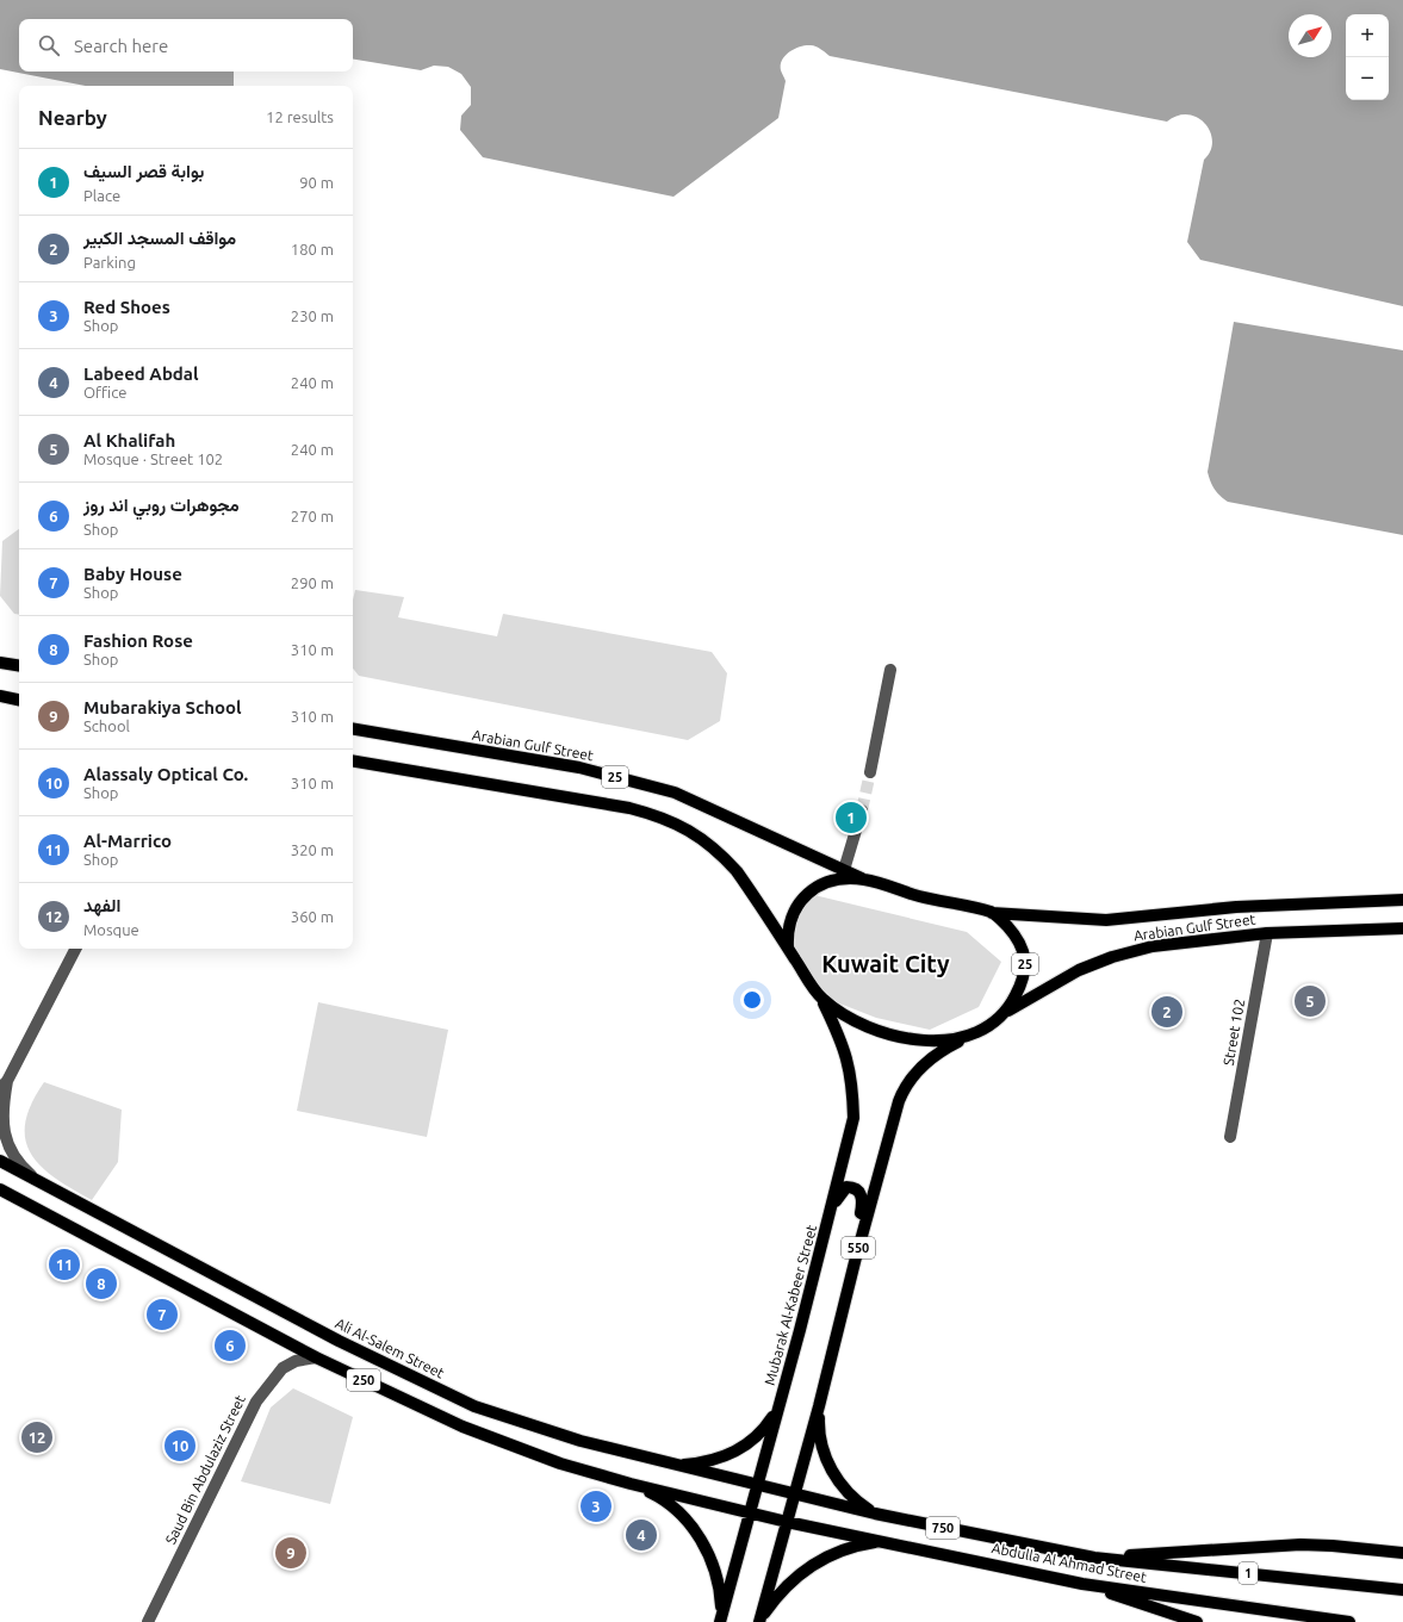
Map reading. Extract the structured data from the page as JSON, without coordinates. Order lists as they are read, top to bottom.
{
  "streets": {
    "main road": [
      "Arabian Gulf Street",
      "25",
      "550",
      "Mubarak Al-Kabeer Street",
      "Ali Al-Salem Street",
      "250",
      "750",
      "Abdulla Al Ahmad Street",
      "1"
    ],
    "street": ["Street 102", "Saud Bin Abdulaziz Street"]
  },
  "crossings": [
    ["Arabian Gulf Street", "25"],
    ["Arabian Gulf Street", "Street 102"],
    ["25", "550"],
    ["25", "Mubarak Al-Kabeer Street"],
    ["550", "Ali Al-Salem Street"],
    ["550", "250"],
    ["550", "Abdulla Al Ahmad Street"],
    ["Mubarak Al-Kabeer Street", "Ali Al-Salem Street"],
    ["Mubarak Al-Kabeer Street", "250"],
    ["Ali Al-Salem Street", "Abdulla Al Ahmad Street"],
    ["250", "Saud Bin Abdulaziz Street"],
    ["250", "Abdulla Al Ahmad Street"]
  ],
  "districts": ["Kuwait City"],
  "north": "top right",
  "page": {
    "map_buttons": ["+", "−"],
    "search": "Search here",
    "heading": ["Nearby", "12 results"],
    "list": [
      {
        "mark": "1",
        "name": "بوابة قصر السيف",
        "note": "Place",
        "value": "90 m"
      },
      {
        "mark": "2",
        "name": "مواقف المسجد الكبير",
        "note": "Parking",
        "value": "180 m"
      },
      {
        "mark": "3",
        "name": "Red Shoes",
        "note": "Shop",
        "value": "230 m"
      },
      {
        "mark": "4",
        "name": "Labeed Abdal",
        "note": "Office",
        "value": "240 m"
      },
      {
        "mark": "5",
        "name": "Al Khalifah",
        "note": "Mosque · Street 102",
        "value": "240 m"
      },
      {
        "mark": "6",
        "name": "مجوهرات روبي اند روز",
        "note": "Shop",
        "value": "270 m"
      },
      {
        "mark": "7",
        "name": "Baby House",
        "note": "Shop",
        "value": "290 m"
      },
      {
        "mark": "8",
        "name": "Fashion Rose",
        "note": "Shop",
        "value": "310 m"
      },
      {
        "mark": "9",
        "name": "Mubarakiya School",
        "note": "School",
        "value": "310 m"
      },
      {
        "mark": "10",
        "name": "Alassaly Optical Co.",
        "note": "Shop",
        "value": "310 m"
      },
      {
        "mark": "11",
        "name": "Al-Marrico",
        "note": "Shop",
        "value": "320 m"
      },
      {
        "mark": "12",
        "name": "الفهد",
        "note": "Mosque",
        "value": "360 m"
      }
    ],
    "pins": [
      "1",
      "5",
      "2",
      "11",
      "8",
      "7",
      "6",
      "12",
      "10",
      "3",
      "4",
      "9"
    ]
  }
}
